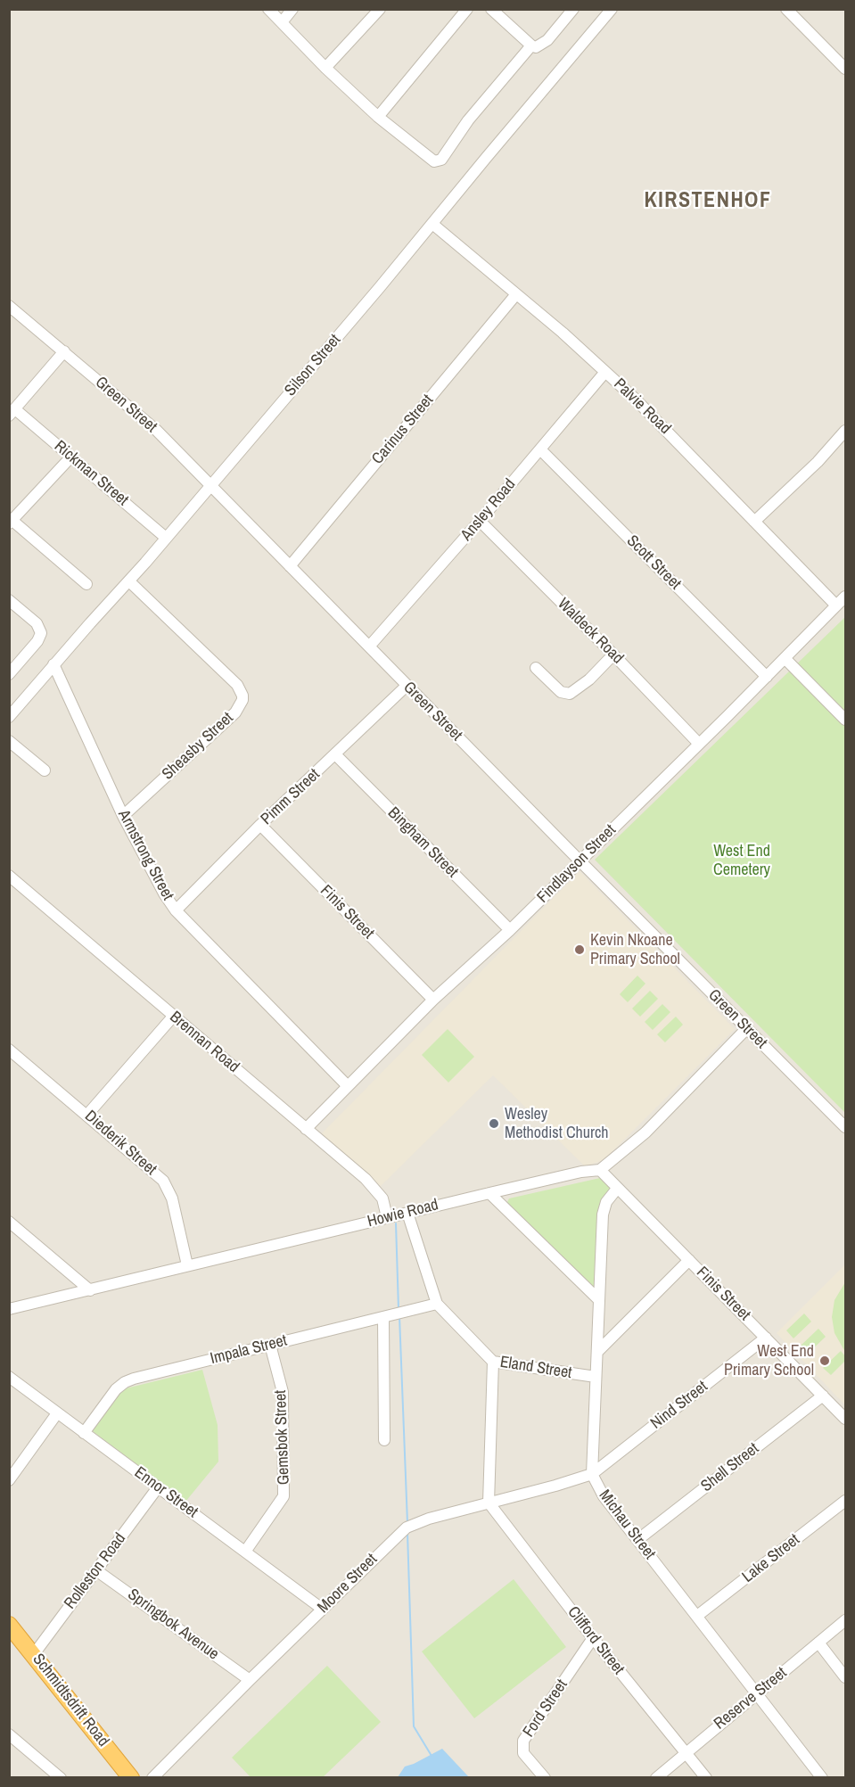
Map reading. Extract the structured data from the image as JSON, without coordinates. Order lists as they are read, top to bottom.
{
  "streets": {
    "highway": ["Schmidtsdrift Road"],
    "street": [
      "Silson Street",
      "Green Street",
      "Palvie Road",
      "Carinus Street",
      "Rickman Street",
      "Ansley Road",
      "Scott Street",
      "Waldeck Road",
      "Sheasby Street",
      "Pimm Street",
      "Bingham Street",
      "Armstrong Street",
      "Findlayson Street",
      "Finis Street",
      "Brennan Road",
      "Diederik Street",
      "Howie Road",
      "Impala Street",
      "Eland Street",
      "Nind Street",
      "Gemsbok Street",
      "Shell Street",
      "Ennor Street",
      "Michau Street",
      "Lake Street",
      "Rolleston Road",
      "Moore Street",
      "Springbok Avenue",
      "Clifford Street",
      "Reserve Street",
      "Ford Street"
    ]
  },
  "crossings": [
    ["Silson Street", "Green Street"],
    ["Silson Street", "Palvie Road"],
    ["Silson Street", "Rickman Street"],
    ["Silson Street", "Sheasby Street"],
    ["Silson Street", "Armstrong Street"],
    ["Green Street", "Carinus Street"],
    ["Green Street", "Ansley Road"],
    ["Green Street", "Pimm Street"],
    ["Green Street", "Findlayson Street"],
    ["Palvie Road", "Carinus Street"],
    ["Palvie Road", "Ansley Road"],
    ["Palvie Road", "Findlayson Street"],
    ["Ansley Road", "Scott Street"],
    ["Ansley Road", "Waldeck Road"],
    ["Scott Street", "Findlayson Street"],
    ["Waldeck Road", "Findlayson Street"],
    ["Sheasby Street", "Armstrong Street"],
    ["Pimm Street", "Bingham Street"],
    ["Pimm Street", "Armstrong Street"],
    ["Pimm Street", "Finis Street"],
    ["Bingham Street", "Findlayson Street"],
    ["Armstrong Street", "Findlayson Street"],
    ["Findlayson Street", "Finis Street"],
    ["Findlayson Street", "Brennan Road"],
    ["Finis Street", "Howie Road"],
    ["Finis Street", "Nind Street"],
    ["Finis Street", "Shell Street"],
    ["Finis Street", "Michau Street"],
    ["Brennan Road", "Howie Road"],
    ["Diederik Street", "Howie Road"],
    ["Howie Road", "Eland Street"],
    ["Impala Street", "Eland Street"],
    ["Impala Street", "Gemsbok Street"],
    ["Impala Street", "Ennor Street"],
    ["Eland Street", "Michau Street"],
    ["Nind Street", "Michau Street"],
    ["Nind Street", "Moore Street"],
    ["Gemsbok Street", "Ennor Street"],
    ["Shell Street", "Michau Street"],
    ["Ennor Street", "Rolleston Road"],
    ["Ennor Street", "Moore Street"],
    ["Michau Street", "Lake Street"],
    ["Michau Street", "Moore Street"],
    ["Michau Street", "Reserve Street"],
    ["Rolleston Road", "Springbok Avenue"],
    ["Rolleston Road", "Schmidtsdrift Road"],
    ["Moore Street", "Springbok Avenue"],
    ["Moore Street", "Clifford Street"],
    ["Clifford Street", "Reserve Street"],
    ["Clifford Street", "Ford Street"]
  ],
  "districts": ["KIRSTENHOF"],
  "parks": ["West End Cemetery"],
  "places": ["Kevin Nkoane Primary School", "Wesley Methodist Church", "West End Primary School"]
}
